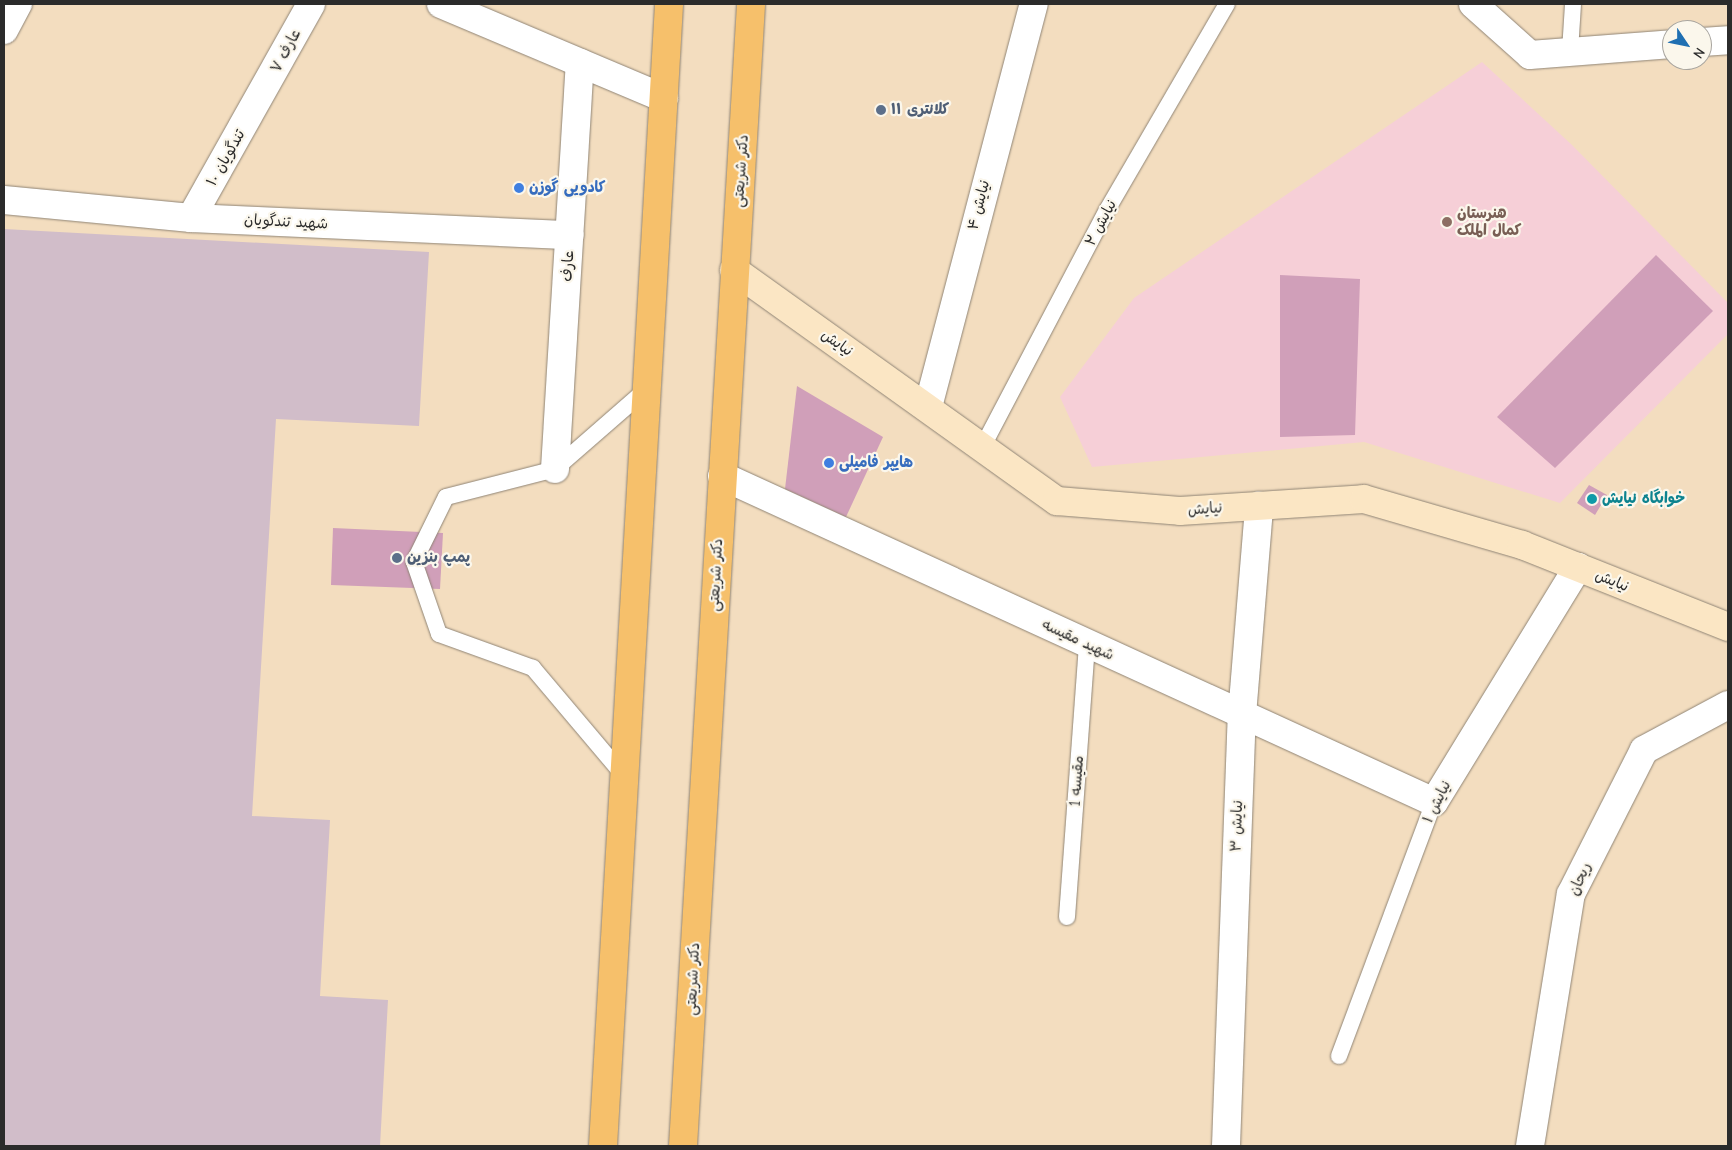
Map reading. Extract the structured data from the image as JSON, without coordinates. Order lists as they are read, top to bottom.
{
  "streets": {
    "main road": ["دکتر شریعتی", "نیایش"],
    "street": [
      "عارف ۷",
      "تندگویان ۱۰",
      "نیایش ۴",
      "شهید تندگویان",
      "عارف",
      "شهید مقیسه",
      "نیایش ۱",
      "نیایش ۳",
      "ریحان"
    ],
    "lane": ["نیایش ۲", "مقیسه 1"]
  },
  "crossings": [
    ["عارف ۷", "تندگویان ۱۰"],
    ["تندگویان ۱۰", "شهید تندگویان"],
    ["دکتر شریعتی", "نیایش"],
    ["دکتر شریعتی", "شهید مقیسه"],
    ["نیایش ۴", "نیایش"],
    ["شهید تندگویان", "عارف"],
    ["نیایش ۲", "نیایش"],
    ["نیایش", "نیایش ۱"],
    ["نیایش", "نیایش ۳"],
    ["شهید مقیسه", "مقیسه 1"],
    ["شهید مقیسه", "نیایش ۱"],
    ["شهید مقیسه", "نیایش ۳"]
  ],
  "places": [
    "کلانتری ۱۱",
    "کادویی گوزن",
    "هنرستان کمال الملک",
    "هایپر فامیلی",
    "خوابگاه نیایش",
    "پمپ بنزین"
  ],
  "north": "bottom right"
}
